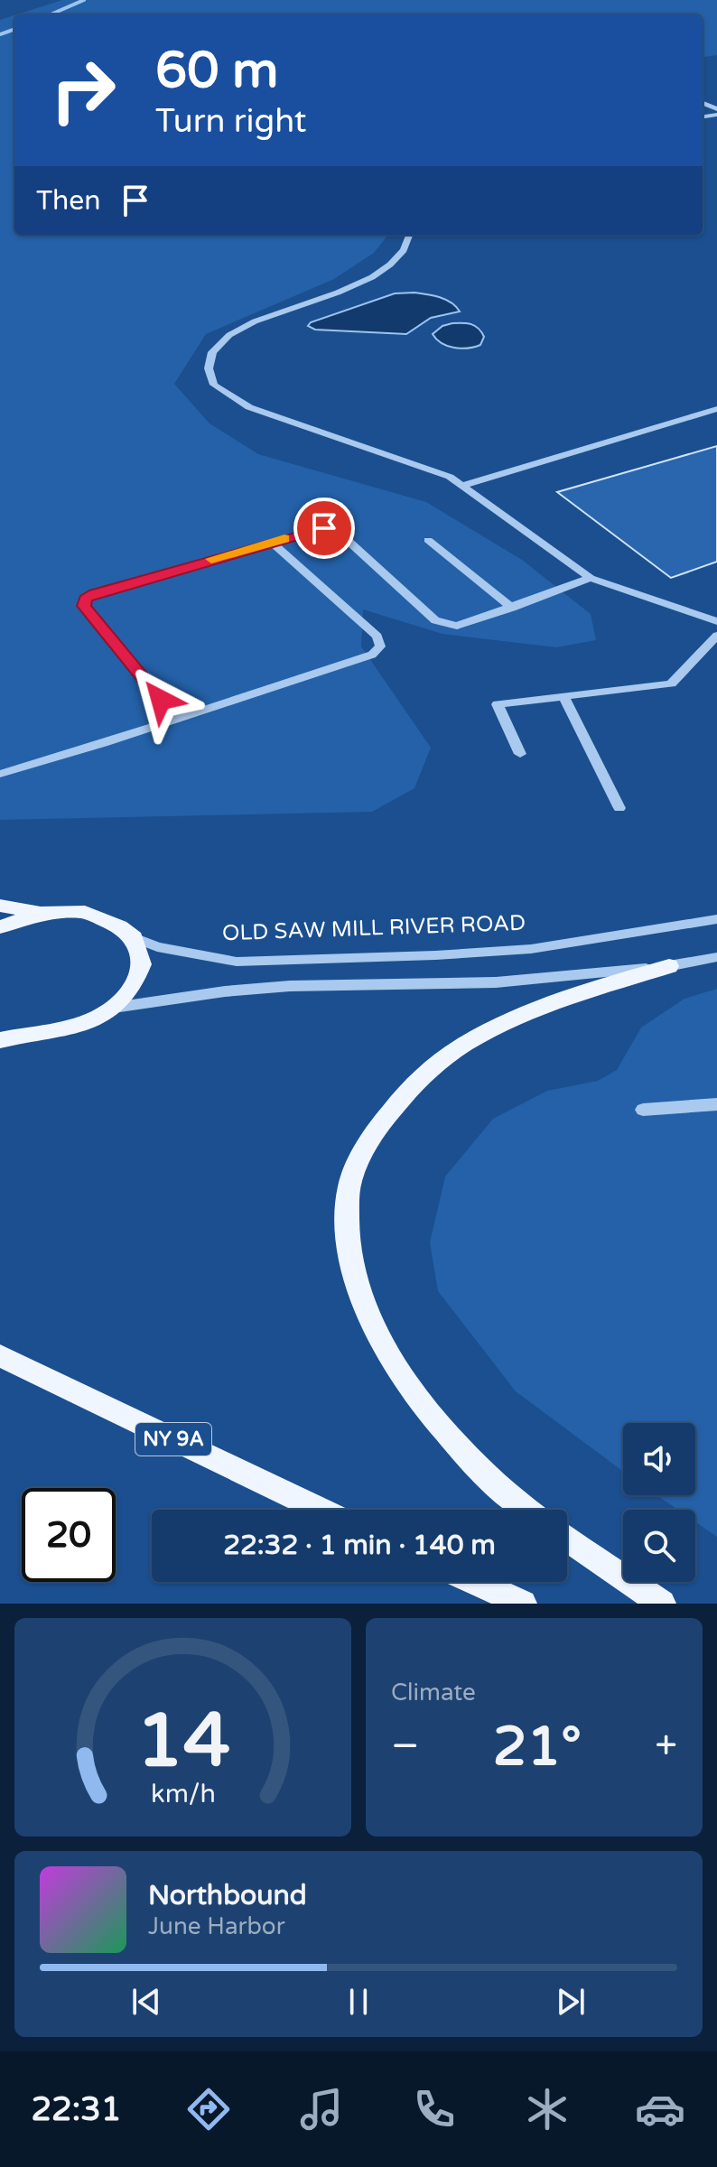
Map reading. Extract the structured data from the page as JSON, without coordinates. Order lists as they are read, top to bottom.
{
  "streets": {
    "main road": ["OLD SAW MILL RIVER ROAD", "NY 9A"]
  },
  "page": {
    "turn": ["60 m", "Turn right"],
    "then": "Then",
    "limit": "20",
    "trip": "22:32 · 1 min · 140 m",
    "tile": "Climate",
    "heat": ["−", "21°", "+"],
    "song": ["Northbound", "June Harbor"],
    "tabs": "22:31",
    "gauge": ["14", "km/h"]
  }
}
